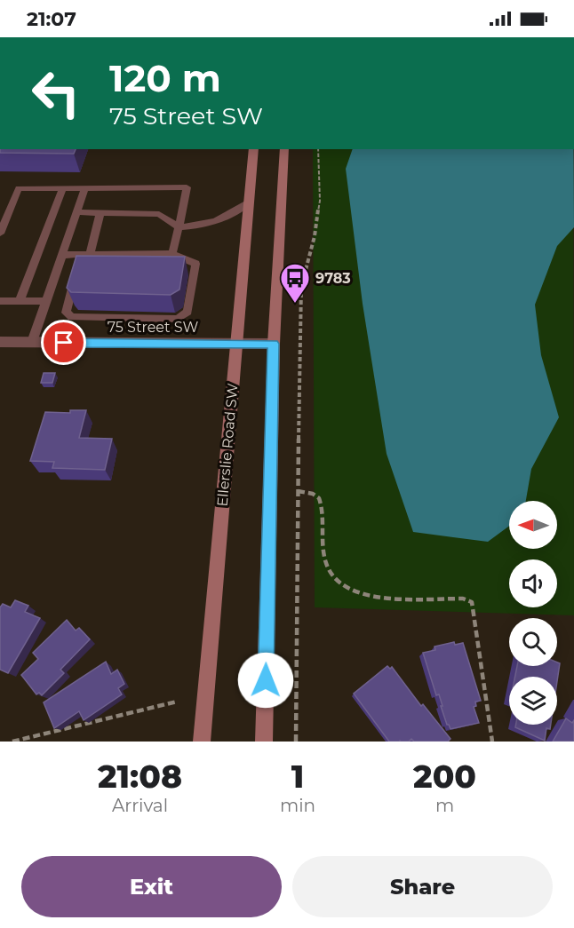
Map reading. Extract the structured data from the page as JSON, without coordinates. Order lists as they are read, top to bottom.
{
  "streets": {
    "main road": ["Ellerslie Road SW"],
    "street": ["75 Street SW"]
  },
  "crossings": [
    ["75 Street SW", "Ellerslie Road SW"]
  ],
  "places": {
    "bus stop": ["9783"]
  },
  "north": "left",
  "page": {
    "status": "21:07",
    "turn": ["120 m", "75 Street SW"],
    "eta": [
      "21:08",
      "Arrival",
      "1",
      "min",
      "200",
      "m"
    ],
    "buttons": ["Exit", "Share"]
  }
}
